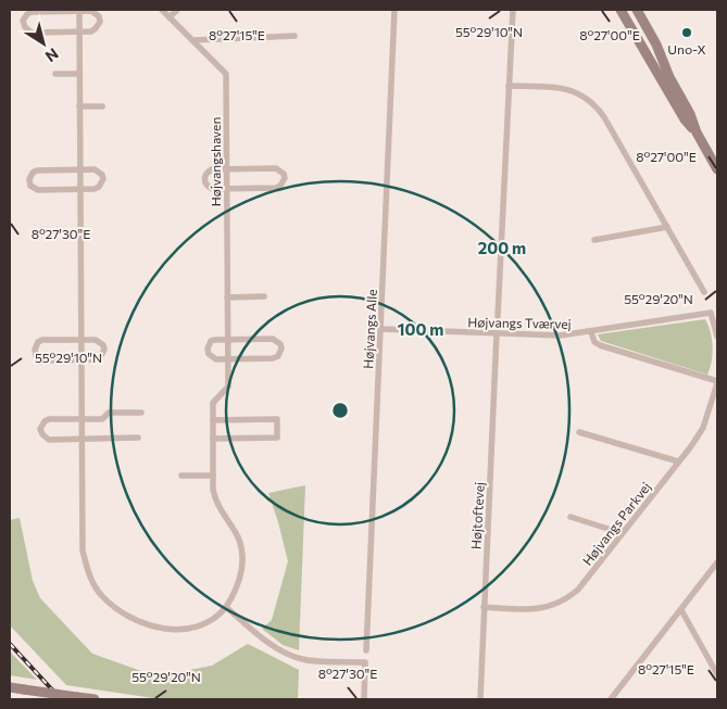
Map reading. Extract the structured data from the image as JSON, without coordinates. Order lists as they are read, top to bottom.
{
  "streets": {
    "street": [
      "Højvangshaven",
      "Højvangs Tværvej",
      "Højvangs Alle",
      "Højtoftevej",
      "Højvangs Parkvej"
    ]
  },
  "crossings": [
    ["Højvangs Tværvej", "Højvangs Alle"],
    ["Højvangs Tværvej", "Højtoftevej"],
    ["Højtoftevej", "Højvangs Parkvej"]
  ],
  "places": ["Uno-X"],
  "north": "bottom right",
  "coordinates": [
    "55°29'10\"N",
    "8°27'15\"E",
    "8°27'00\"E",
    "8°27'30\"E",
    "55°29'20\"N"
  ],
  "rings": ["200 m", "100 m"]
}
